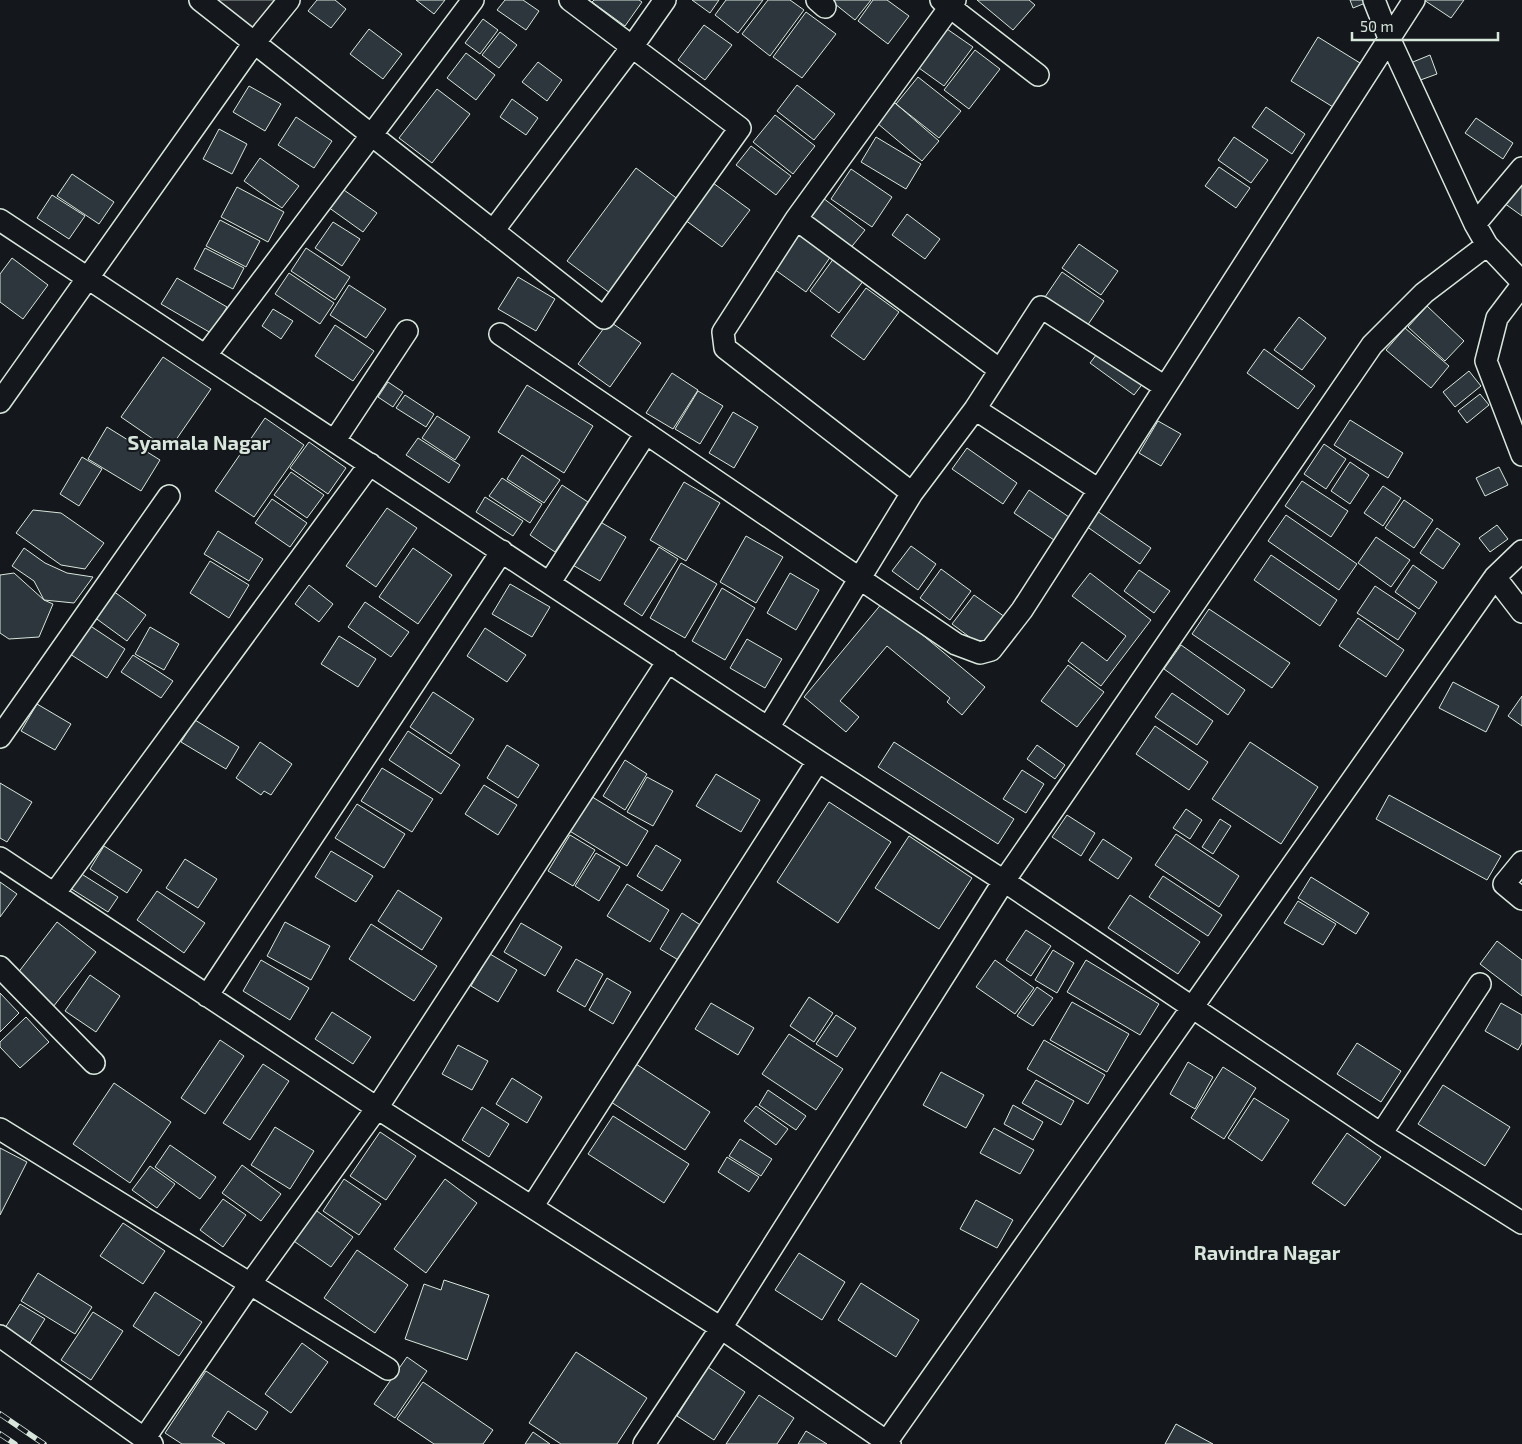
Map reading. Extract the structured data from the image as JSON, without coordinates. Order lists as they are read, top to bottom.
{
  "districts": ["Syamala Nagar", "Ravindra Nagar"],
  "scale_bar": "50 m"
}
